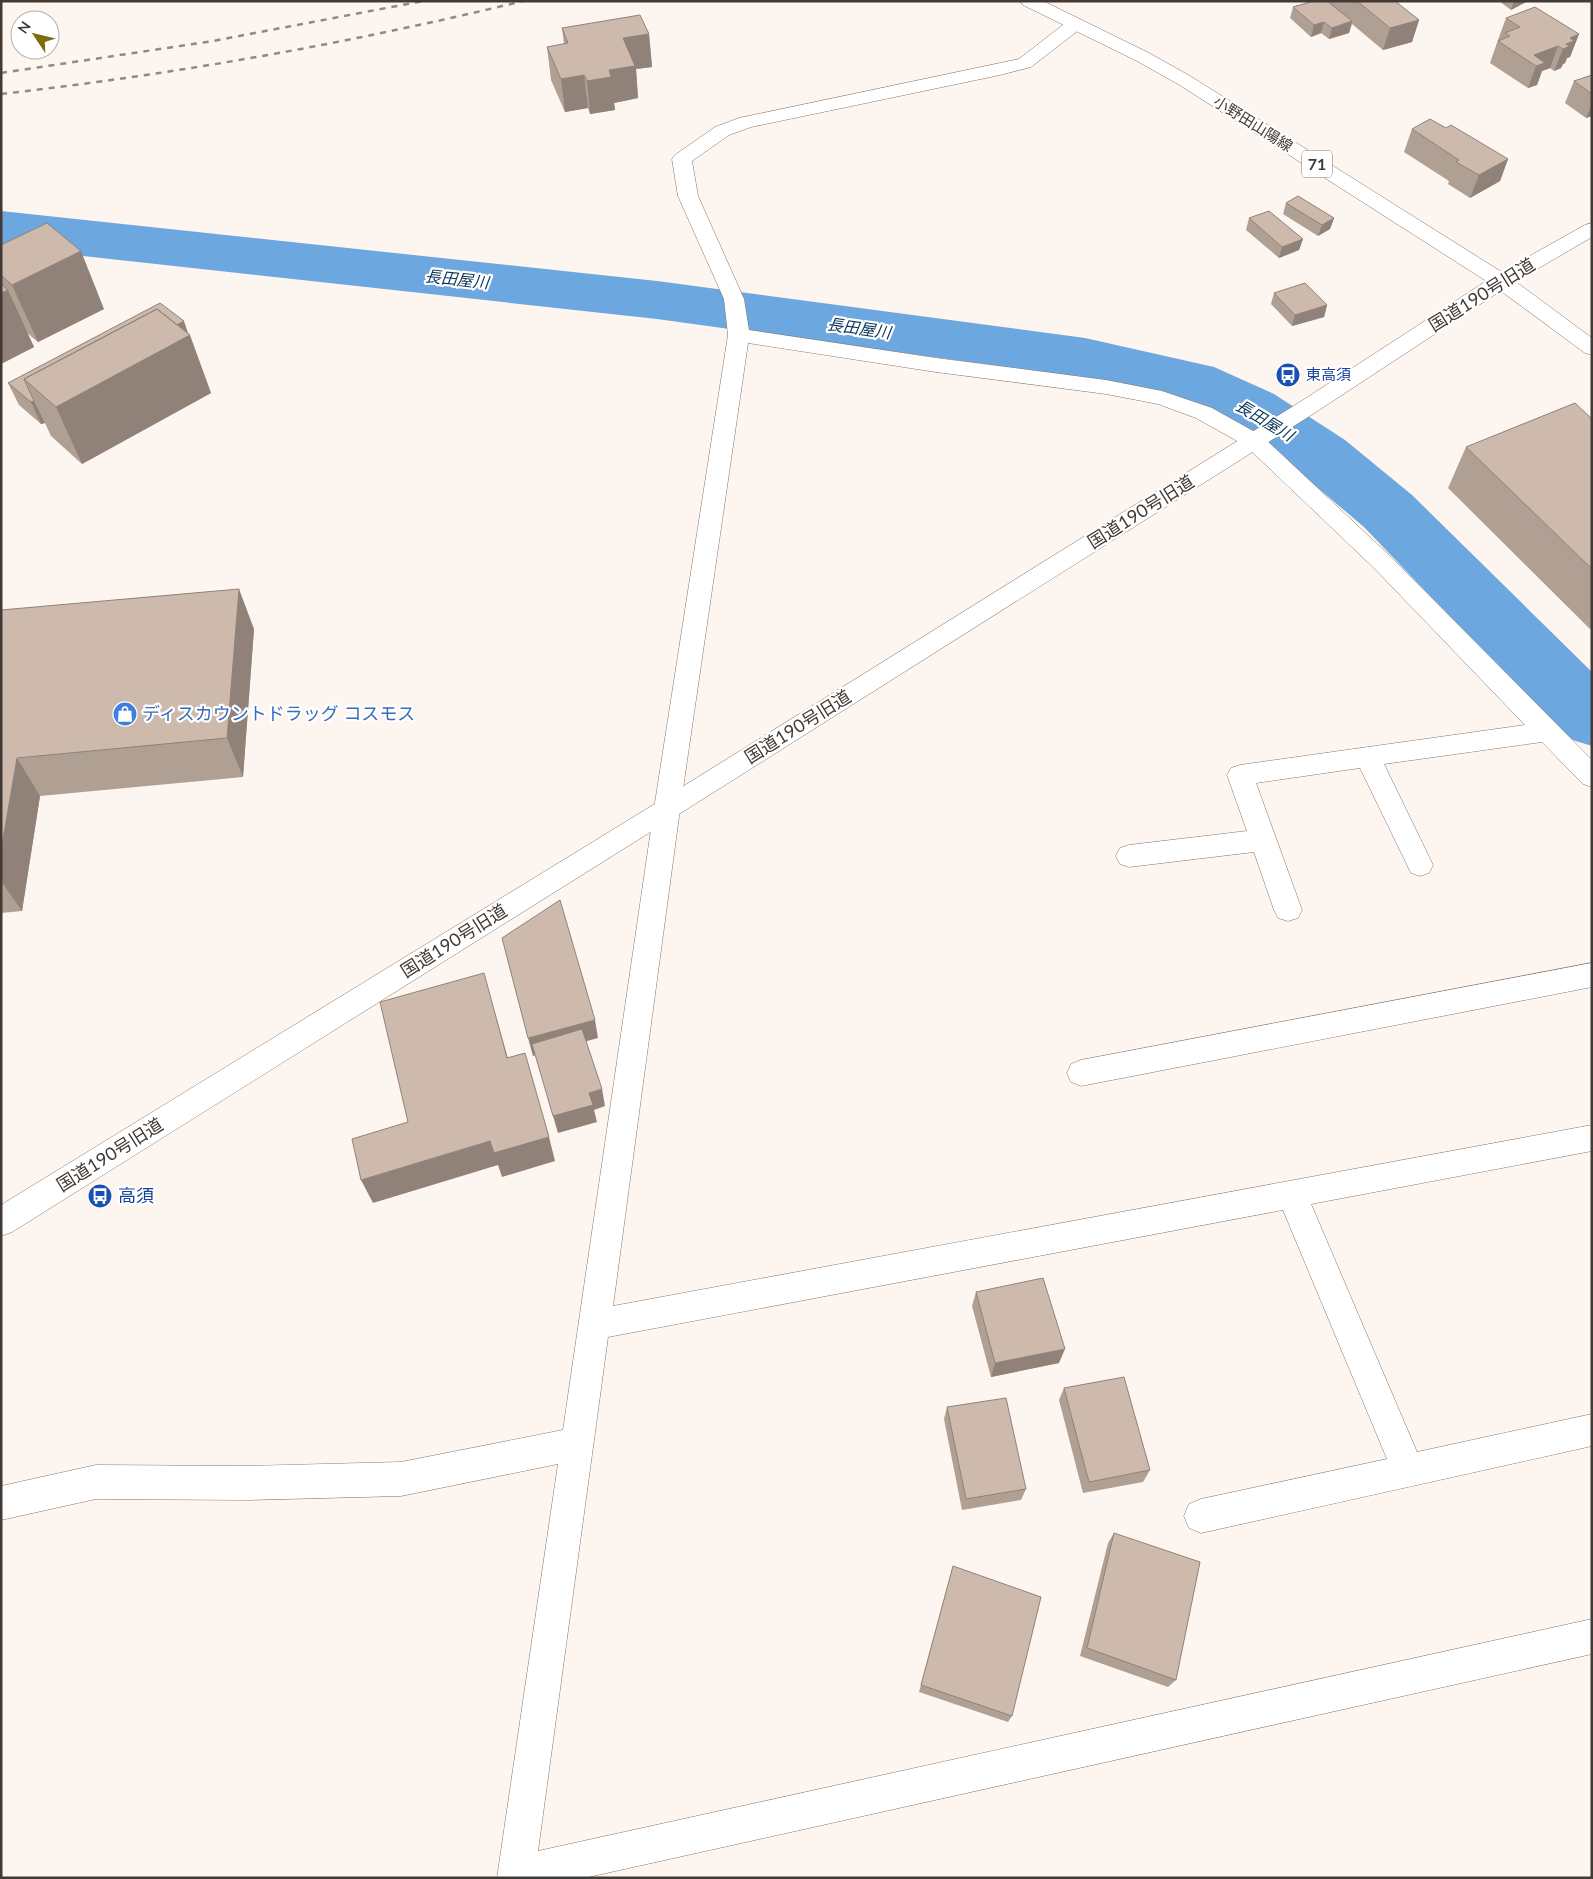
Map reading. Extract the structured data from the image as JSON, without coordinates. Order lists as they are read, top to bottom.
{
  "streets": {
    "street": ["小野田山陽線", "71", "国道190号旧道"]
  },
  "crossings": [
    ["小野田山陽線", "国道190号旧道"]
  ],
  "water": ["長田屋川"],
  "places": {
    "bus stop": ["東高須", "高須"],
    "shop": ["ディスカウントドラッグ コスモス"]
  },
  "north": "top left"
}
